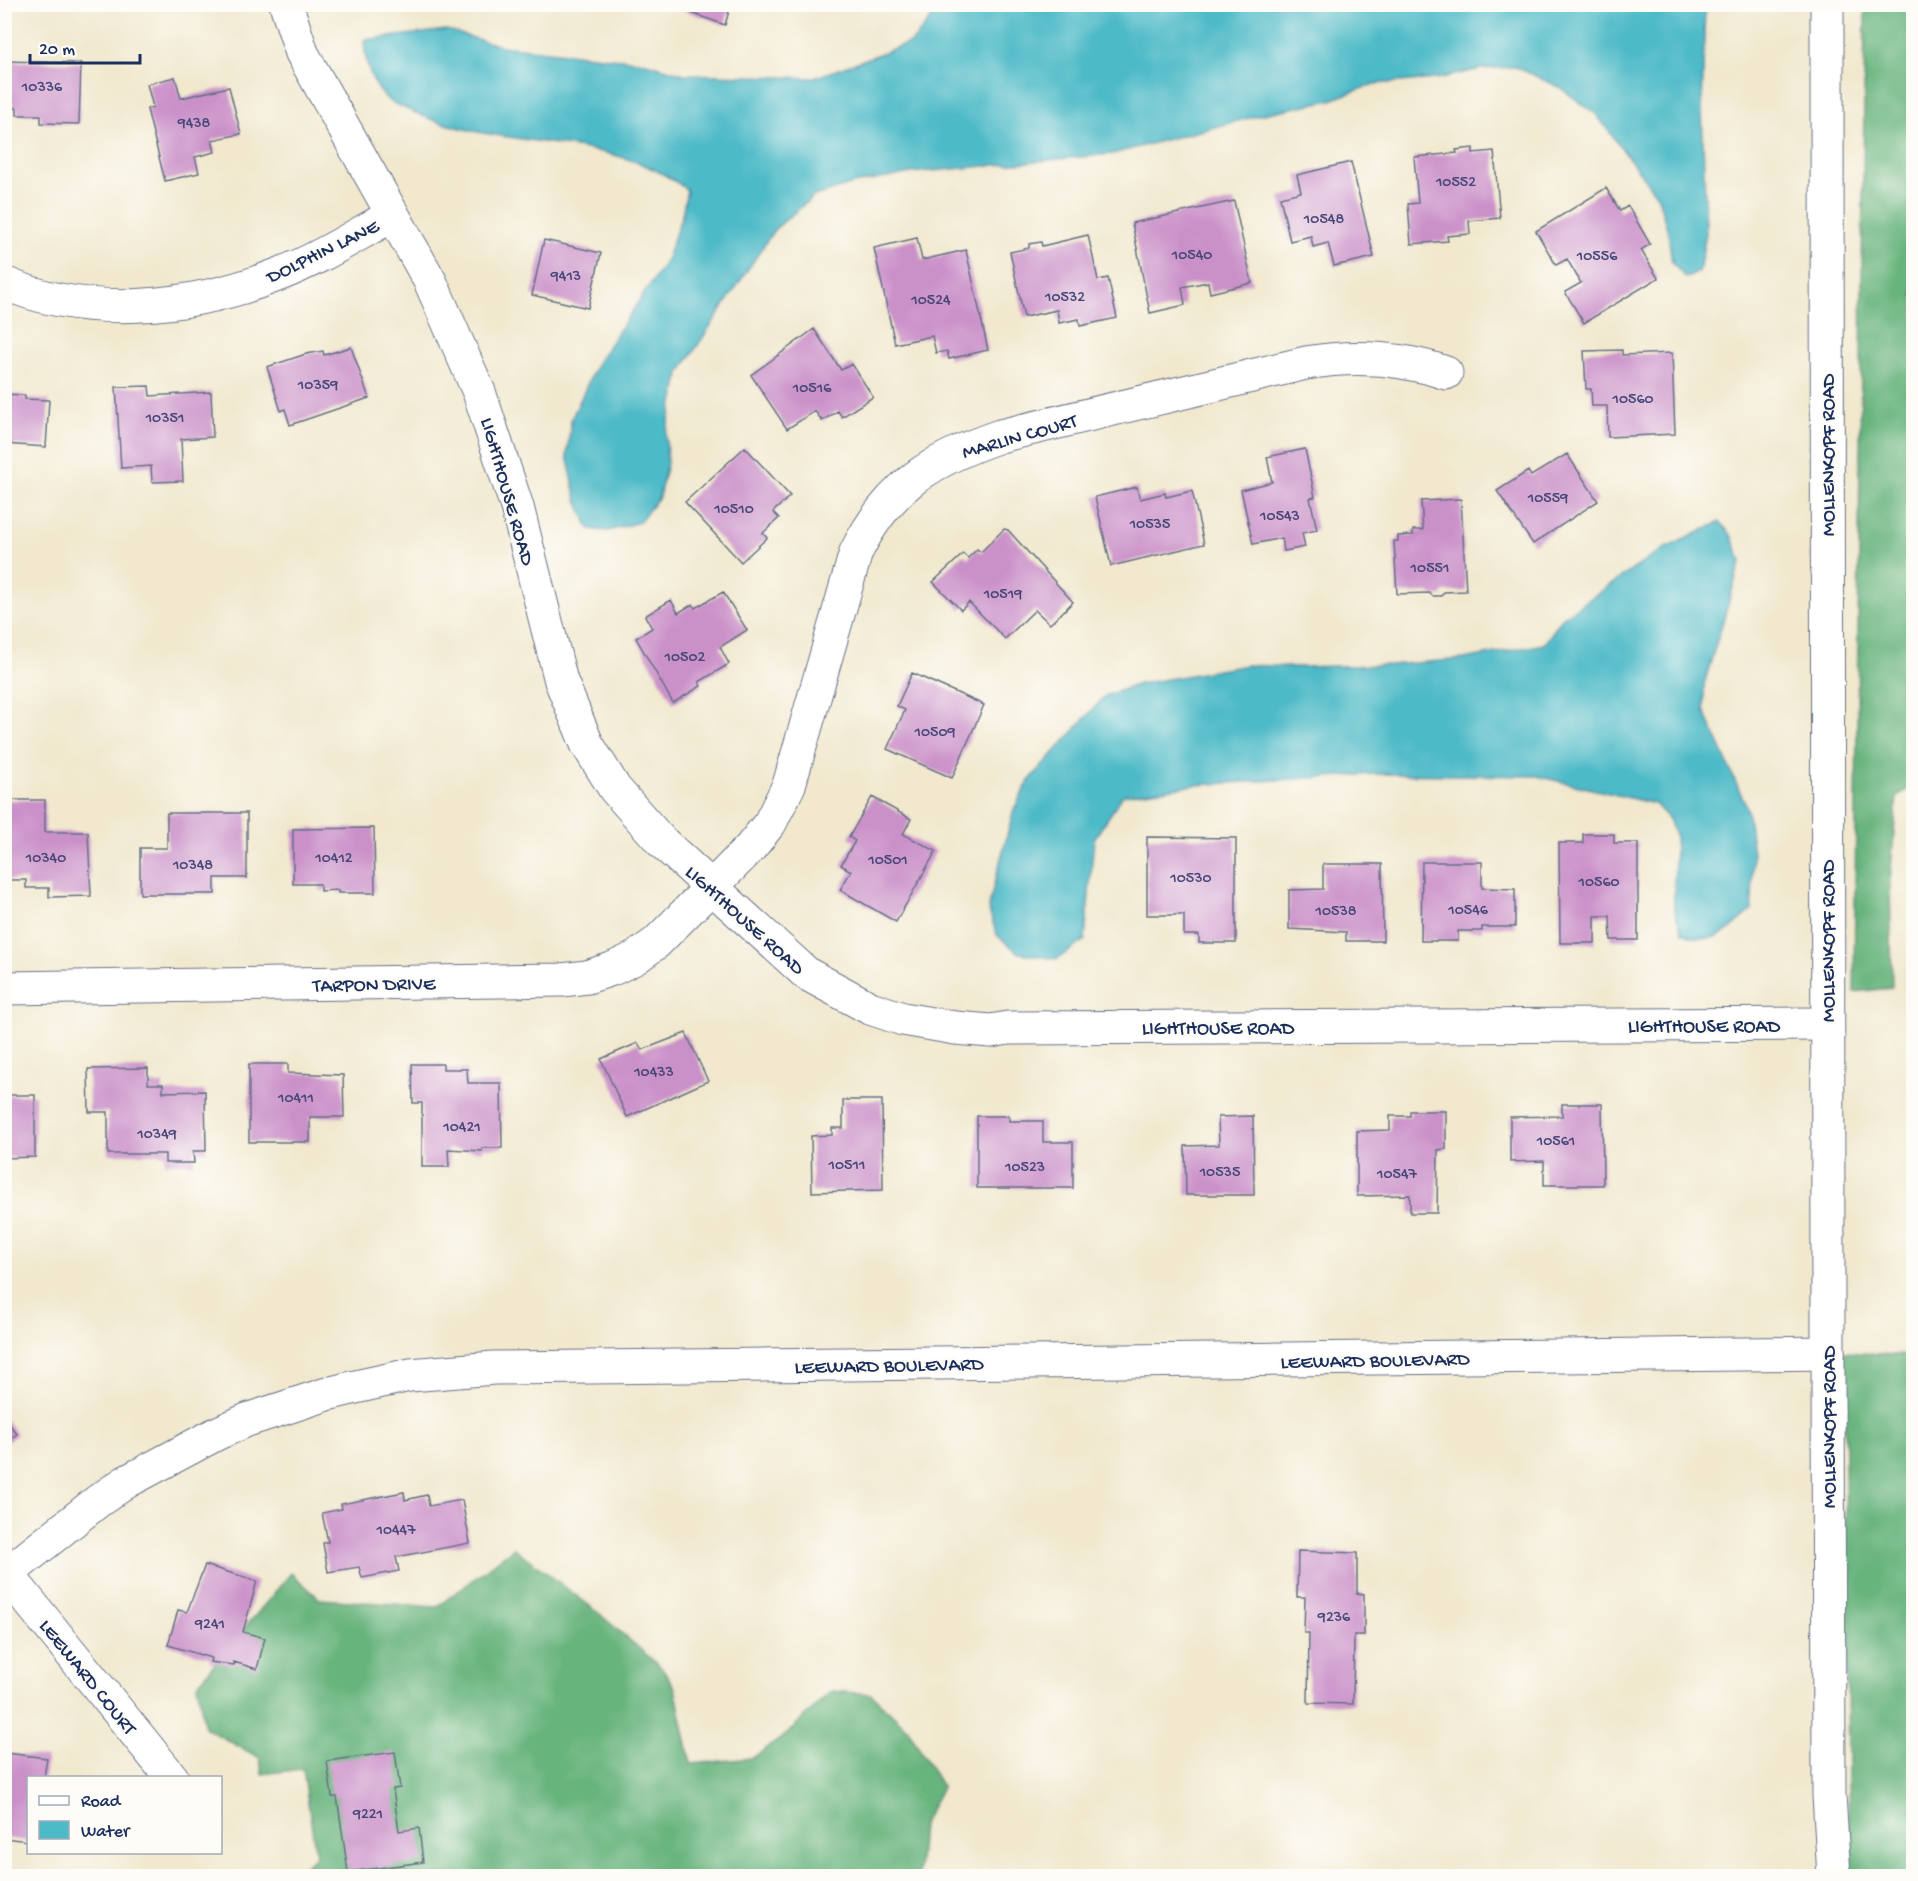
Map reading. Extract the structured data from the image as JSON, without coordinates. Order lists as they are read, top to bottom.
{
  "streets": {
    "street": [
      "DOLPHIN LANE",
      "MARLIN COURT",
      "MOLLENKOPF ROAD",
      "LIGHTHOUSE ROAD",
      "TARPON DRIVE",
      "LEEWARD BOULEVARD",
      "LEEWARD COURT"
    ]
  },
  "crossings": [
    ["DOLPHIN LANE", "LIGHTHOUSE ROAD"],
    ["MARLIN COURT", "LIGHTHOUSE ROAD"],
    ["MARLIN COURT", "TARPON DRIVE"],
    ["MOLLENKOPF ROAD", "LIGHTHOUSE ROAD"],
    ["MOLLENKOPF ROAD", "LEEWARD BOULEVARD"],
    ["LIGHTHOUSE ROAD", "TARPON DRIVE"],
    ["LEEWARD BOULEVARD", "LEEWARD COURT"]
  ],
  "house_numbers": [
    "10336",
    "9438",
    "10552",
    "10548",
    "10540",
    "10556",
    "9413",
    "10532",
    "10524",
    "10359",
    "10516",
    "10560",
    "10351",
    "10559",
    "10510",
    "10543",
    "10535",
    "10551",
    "10519",
    "10502",
    "10509",
    "10340",
    "10412",
    "10501",
    "10348",
    "10530",
    "10560",
    "10546",
    "10538",
    "10433",
    "10411",
    "10421",
    "10349",
    "10561",
    "10511",
    "10523",
    "10535",
    "10547",
    "10447",
    "9236",
    "9241",
    "9221"
  ],
  "legend": ["Road", "Water"],
  "scale_bar": "20 m"
}
